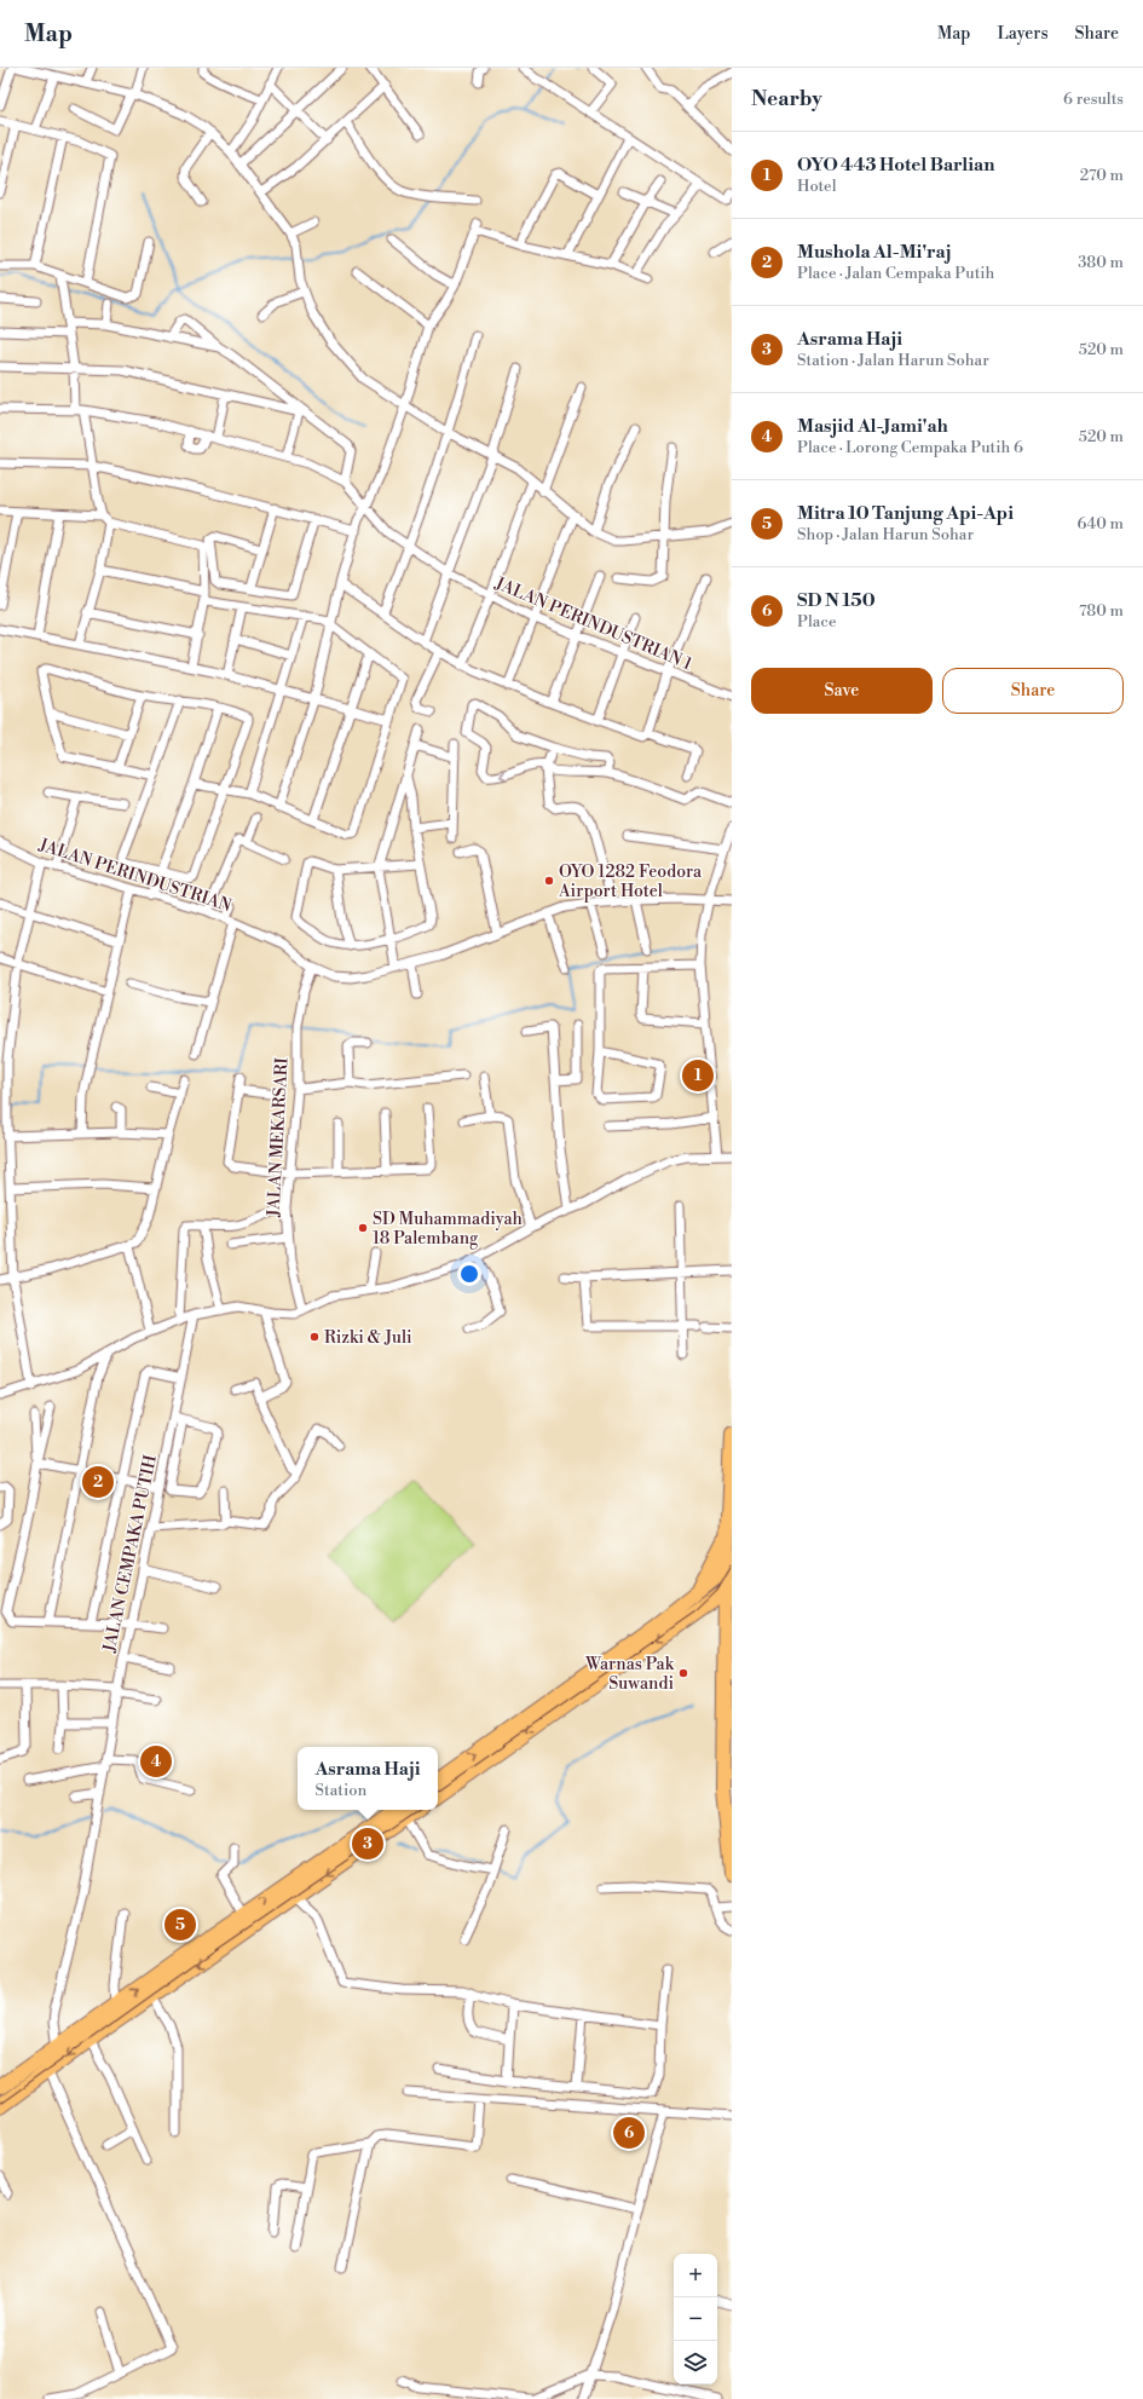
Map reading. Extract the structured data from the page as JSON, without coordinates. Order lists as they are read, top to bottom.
{
  "streets": {
    "street": [
      "JALAN PERINDUSTRIAN 1",
      "JALAN PERINDUSTRIAN",
      "JALAN MEKARSARI",
      "JALAN CEMPAKA PUTIH"
    ]
  },
  "crossings": [
    ["JALAN PERINDUSTRIAN", "JALAN MEKARSARI"]
  ],
  "places": [
    "OYO 1282 Feodora Airport Hotel",
    "SD Muhammadiyah 18 Palembang",
    "Rizki & Juli",
    "Warnas Pak Suwandi"
  ],
  "page": {
    "header": "Map",
    "nav": ["Map", "Layers", "Share"],
    "heading": ["Nearby", "6 results"],
    "list": [
      {
        "mark": "1",
        "name": "OYO 443 Hotel Barlian",
        "note": "Hotel",
        "value": "270 m"
      },
      {
        "mark": "2",
        "name": "Mushola Al-Mi'raj",
        "note": "Place · Jalan Cempaka Putih",
        "value": "380 m"
      },
      {
        "mark": "3",
        "name": "Asrama Haji",
        "note": "Station · Jalan Harun Sohar",
        "value": "520 m"
      },
      {
        "mark": "4",
        "name": "Masjid Al-Jami'ah",
        "note": "Place · Lorong Cempaka Putih 6",
        "value": "520 m"
      },
      {
        "mark": "5",
        "name": "Mitra 10 Tanjung Api-Api",
        "note": "Shop · Jalan Harun Sohar",
        "value": "640 m"
      },
      {
        "mark": "6",
        "name": "SD N 150",
        "note": "Place",
        "value": "780 m"
      }
    ],
    "buttons": ["Save", "Share"],
    "pins": [
      "1",
      "2",
      "4",
      "3",
      "5",
      "6"
    ],
    "popup": ["Asrama Haji", "Station"],
    "map_buttons": ["+", "−"]
  }
}
